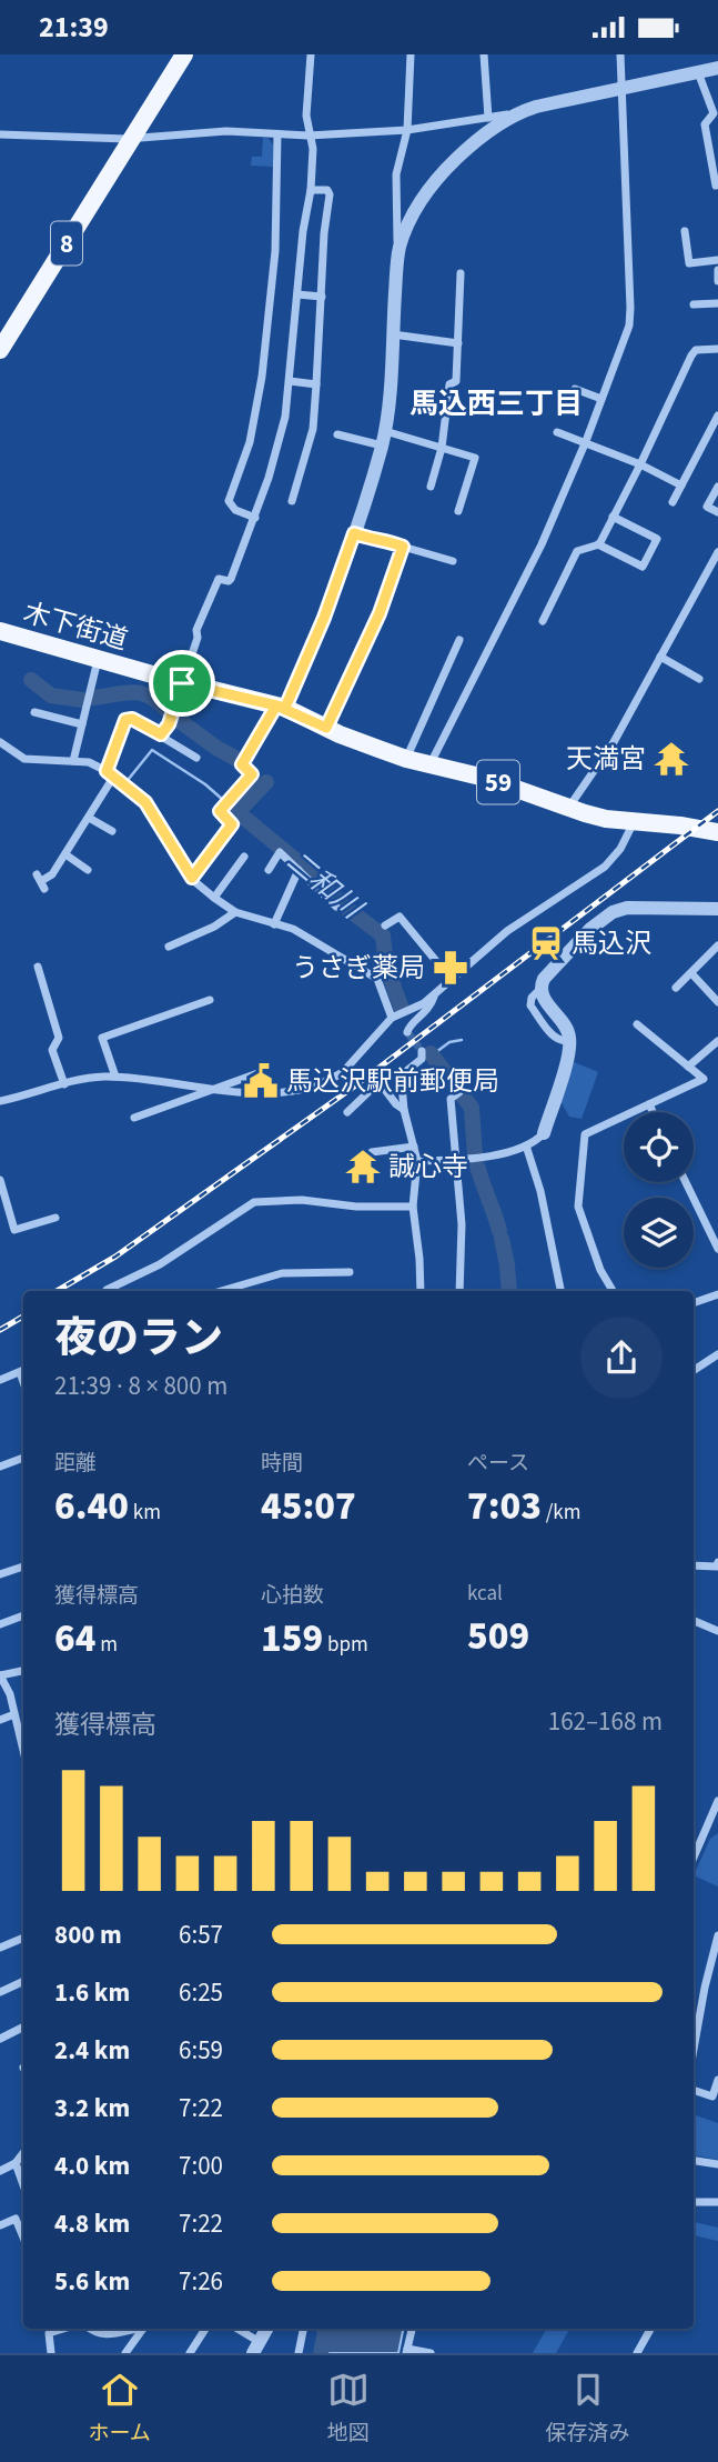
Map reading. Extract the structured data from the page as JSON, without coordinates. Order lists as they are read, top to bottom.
{
  "streets": {
    "main road": ["8", "木下街道", "59"]
  },
  "districts": ["馬込西三丁目"],
  "water": ["二和川"],
  "places": {
    "temple": ["天満宮", "誠心寺"],
    "station": ["馬込沢"],
    "pharmacy": ["うさぎ薬局"],
    "public building": ["馬込沢駅前郵便局"]
  },
  "page": {
    "status": "21:39",
    "heading": ["夜のラン", "21:39 · 8 × 800 m"],
    "stats": [
      ["距離", "6.40 km"],
      ["時間", "45:07"],
      ["ペース", "7:03 /km"],
      ["獲得標高", "64 m"],
      ["心拍数", "159 bpm"],
      ["kcal", "509"]
    ],
    "chart": ["獲得標高", "162–168 m"],
    "list": [
      {
        "name": "800 m",
        "note": "6:57"
      },
      {
        "name": "1.6 km",
        "note": "6:25"
      },
      {
        "name": "2.4 km",
        "note": "6:59"
      },
      {
        "name": "3.2 km",
        "note": "7:22"
      },
      {
        "name": "4.0 km",
        "note": "7:00"
      },
      {
        "name": "4.8 km",
        "note": "7:22"
      },
      {
        "name": "5.6 km",
        "note": "7:26"
      }
    ],
    "tabs": ["ホーム", "地図", "保存済み"]
  }
}
